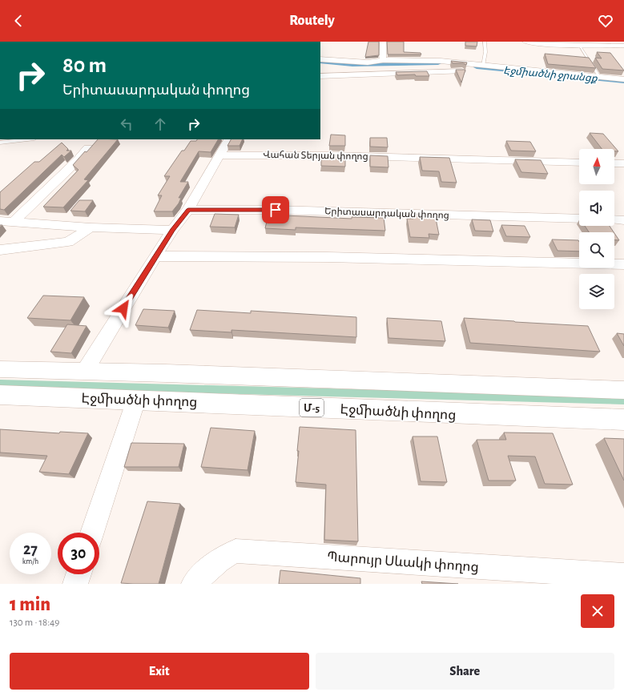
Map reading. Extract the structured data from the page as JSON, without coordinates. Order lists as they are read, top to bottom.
{
  "streets": {
    "highway": ["Էջմիածնի փողոց", "Մ-5"],
    "street": ["Վահան Տերյան փողոց", "Երիտասարդական փողոց", "Պարույր Սևակի փողոց"]
  },
  "water": ["Էջմիածնի ջրանցք"],
  "north": "top",
  "page": {
    "header": "Routely",
    "turn": ["80 m", "Երիտասարդական փողոց"],
    "speed": "27 km/h",
    "limit": "30",
    "heading": ["1 min", "130 m · 18:49"],
    "buttons": ["Exit", "Share"]
  }
}
